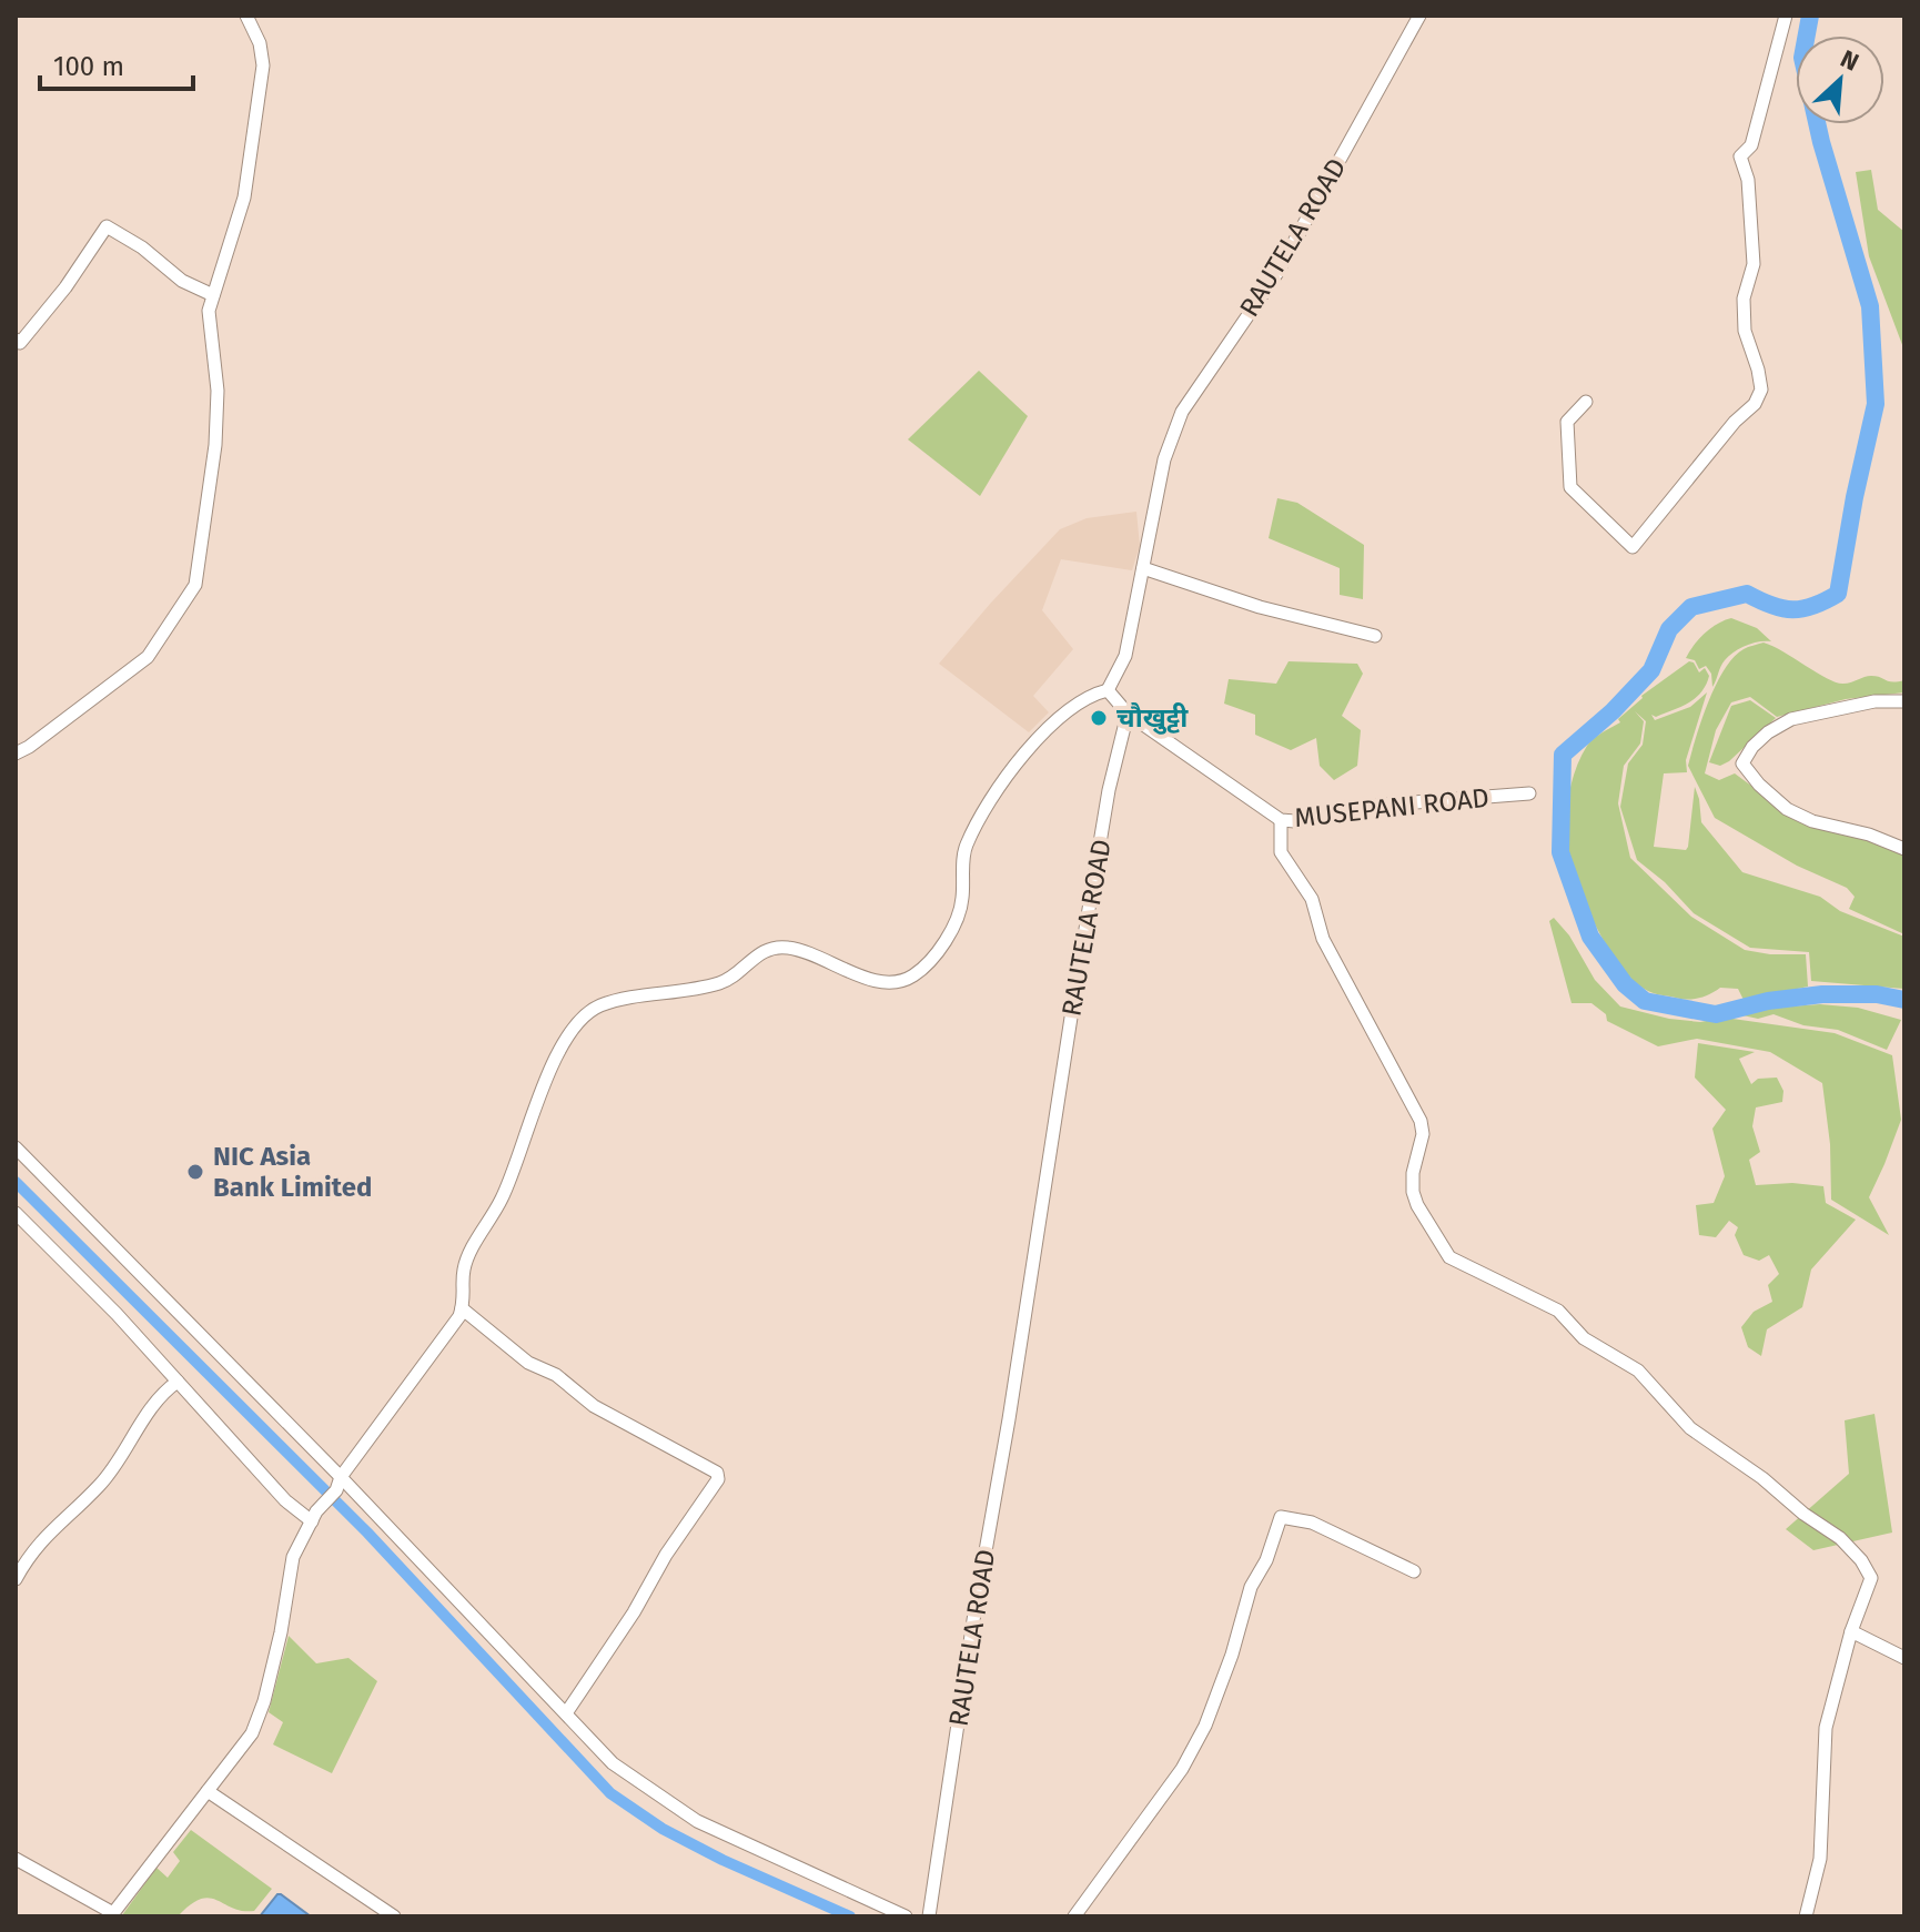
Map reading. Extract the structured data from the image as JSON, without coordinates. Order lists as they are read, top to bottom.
{
  "streets": {
    "street": ["RAUTELA ROAD", "MUSEPANI ROAD"]
  },
  "crossings": [
    ["RAUTELA ROAD", "MUSEPANI ROAD"]
  ],
  "places": ["चौखुट्टी", "NIC Asia Bank Limited"],
  "scale_bar": "100 m",
  "north": "top right"
}
